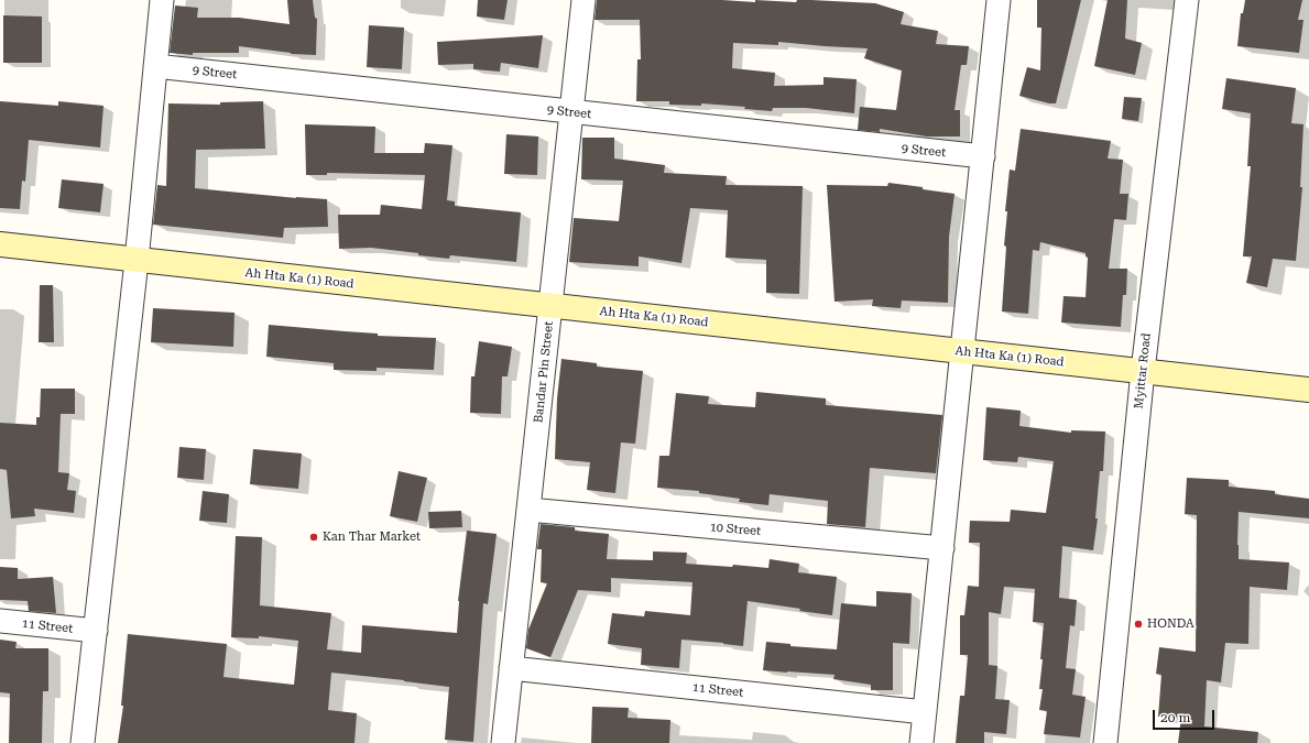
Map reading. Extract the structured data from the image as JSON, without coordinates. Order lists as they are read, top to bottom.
{
  "streets": {
    "street": [
      "9 Street",
      "Ah Hta Ka (1) Road",
      "Myittar Road",
      "Bandar Pin Street",
      "10 Street",
      "11 Street"
    ]
  },
  "crossings": [
    ["9 Street", "Bandar Pin Street"],
    ["Ah Hta Ka (1) Road", "Myittar Road"],
    ["Ah Hta Ka (1) Road", "Bandar Pin Street"],
    ["Bandar Pin Street", "10 Street"],
    ["Bandar Pin Street", "11 Street"]
  ],
  "places": ["Kan Thar Market", "HONDA"],
  "scale_bar": "20 m"
}
